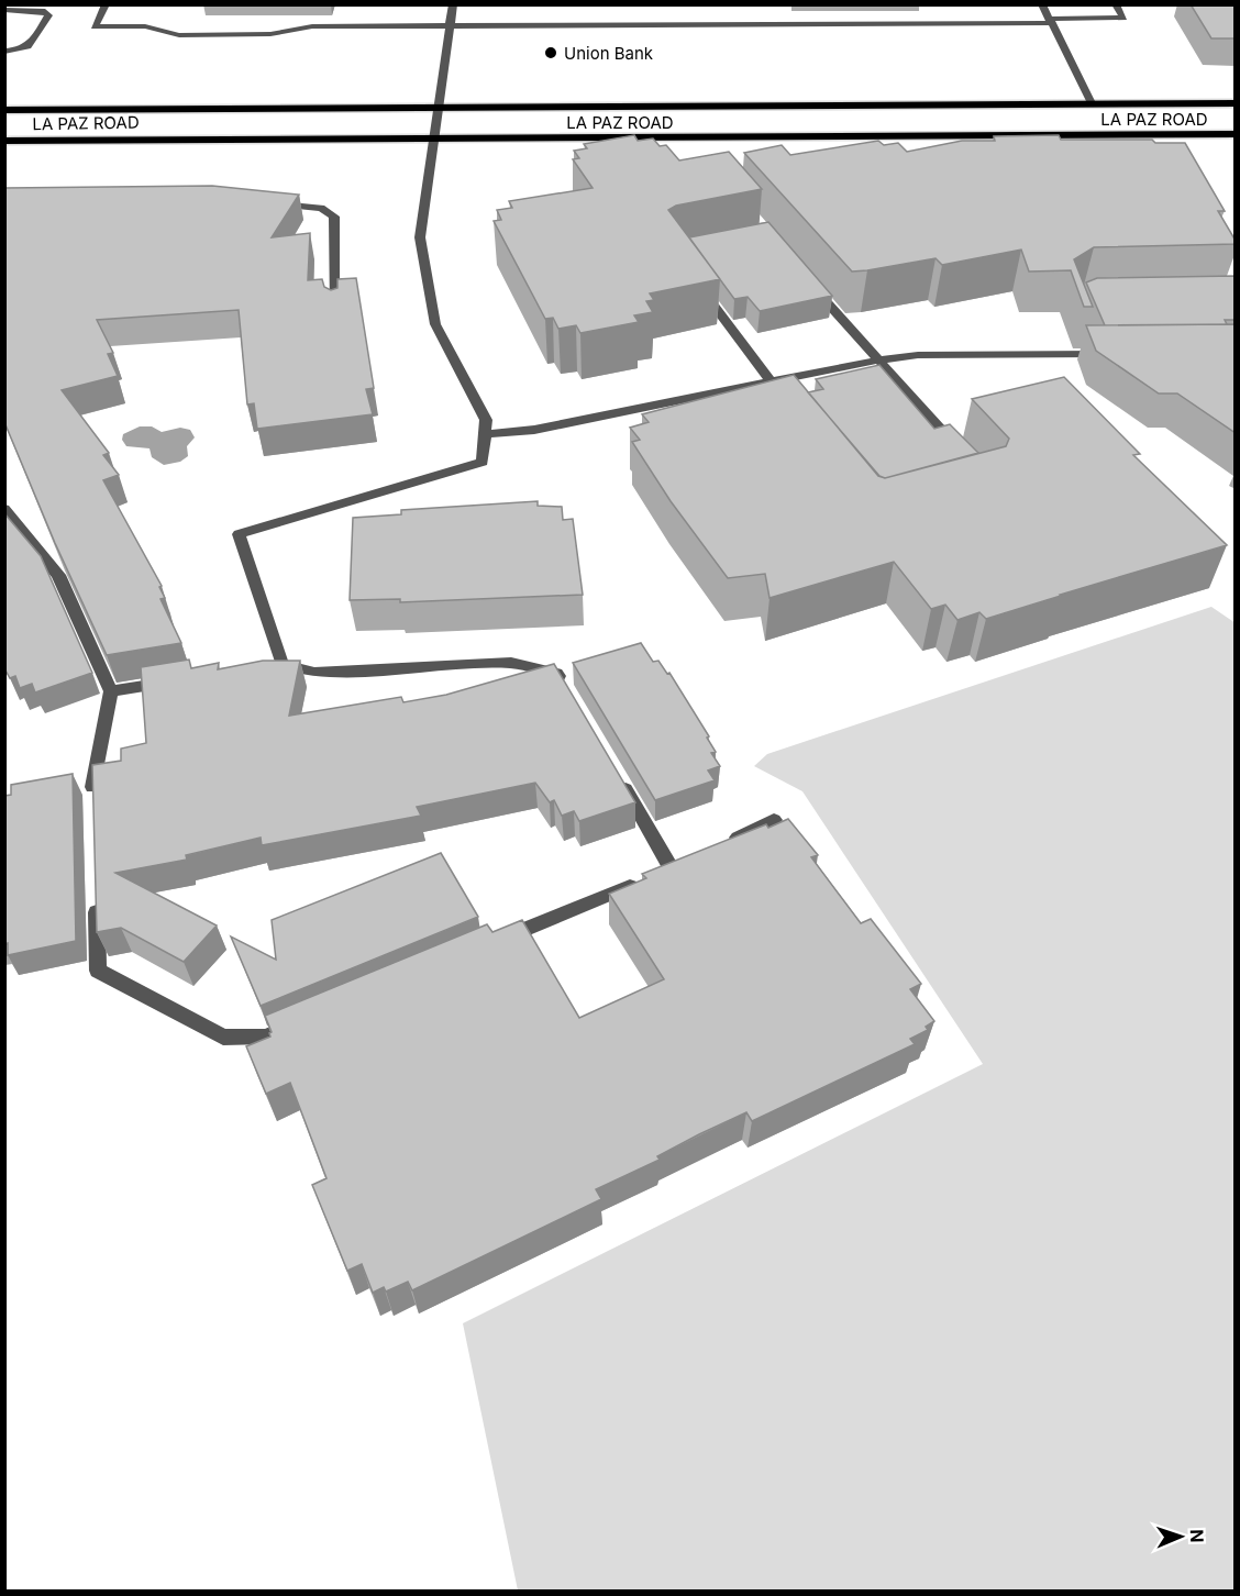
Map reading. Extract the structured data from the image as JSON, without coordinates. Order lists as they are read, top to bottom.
{
  "streets": {
    "main road": ["LA PAZ ROAD"]
  },
  "places": ["Union Bank"],
  "north": "right"
}
